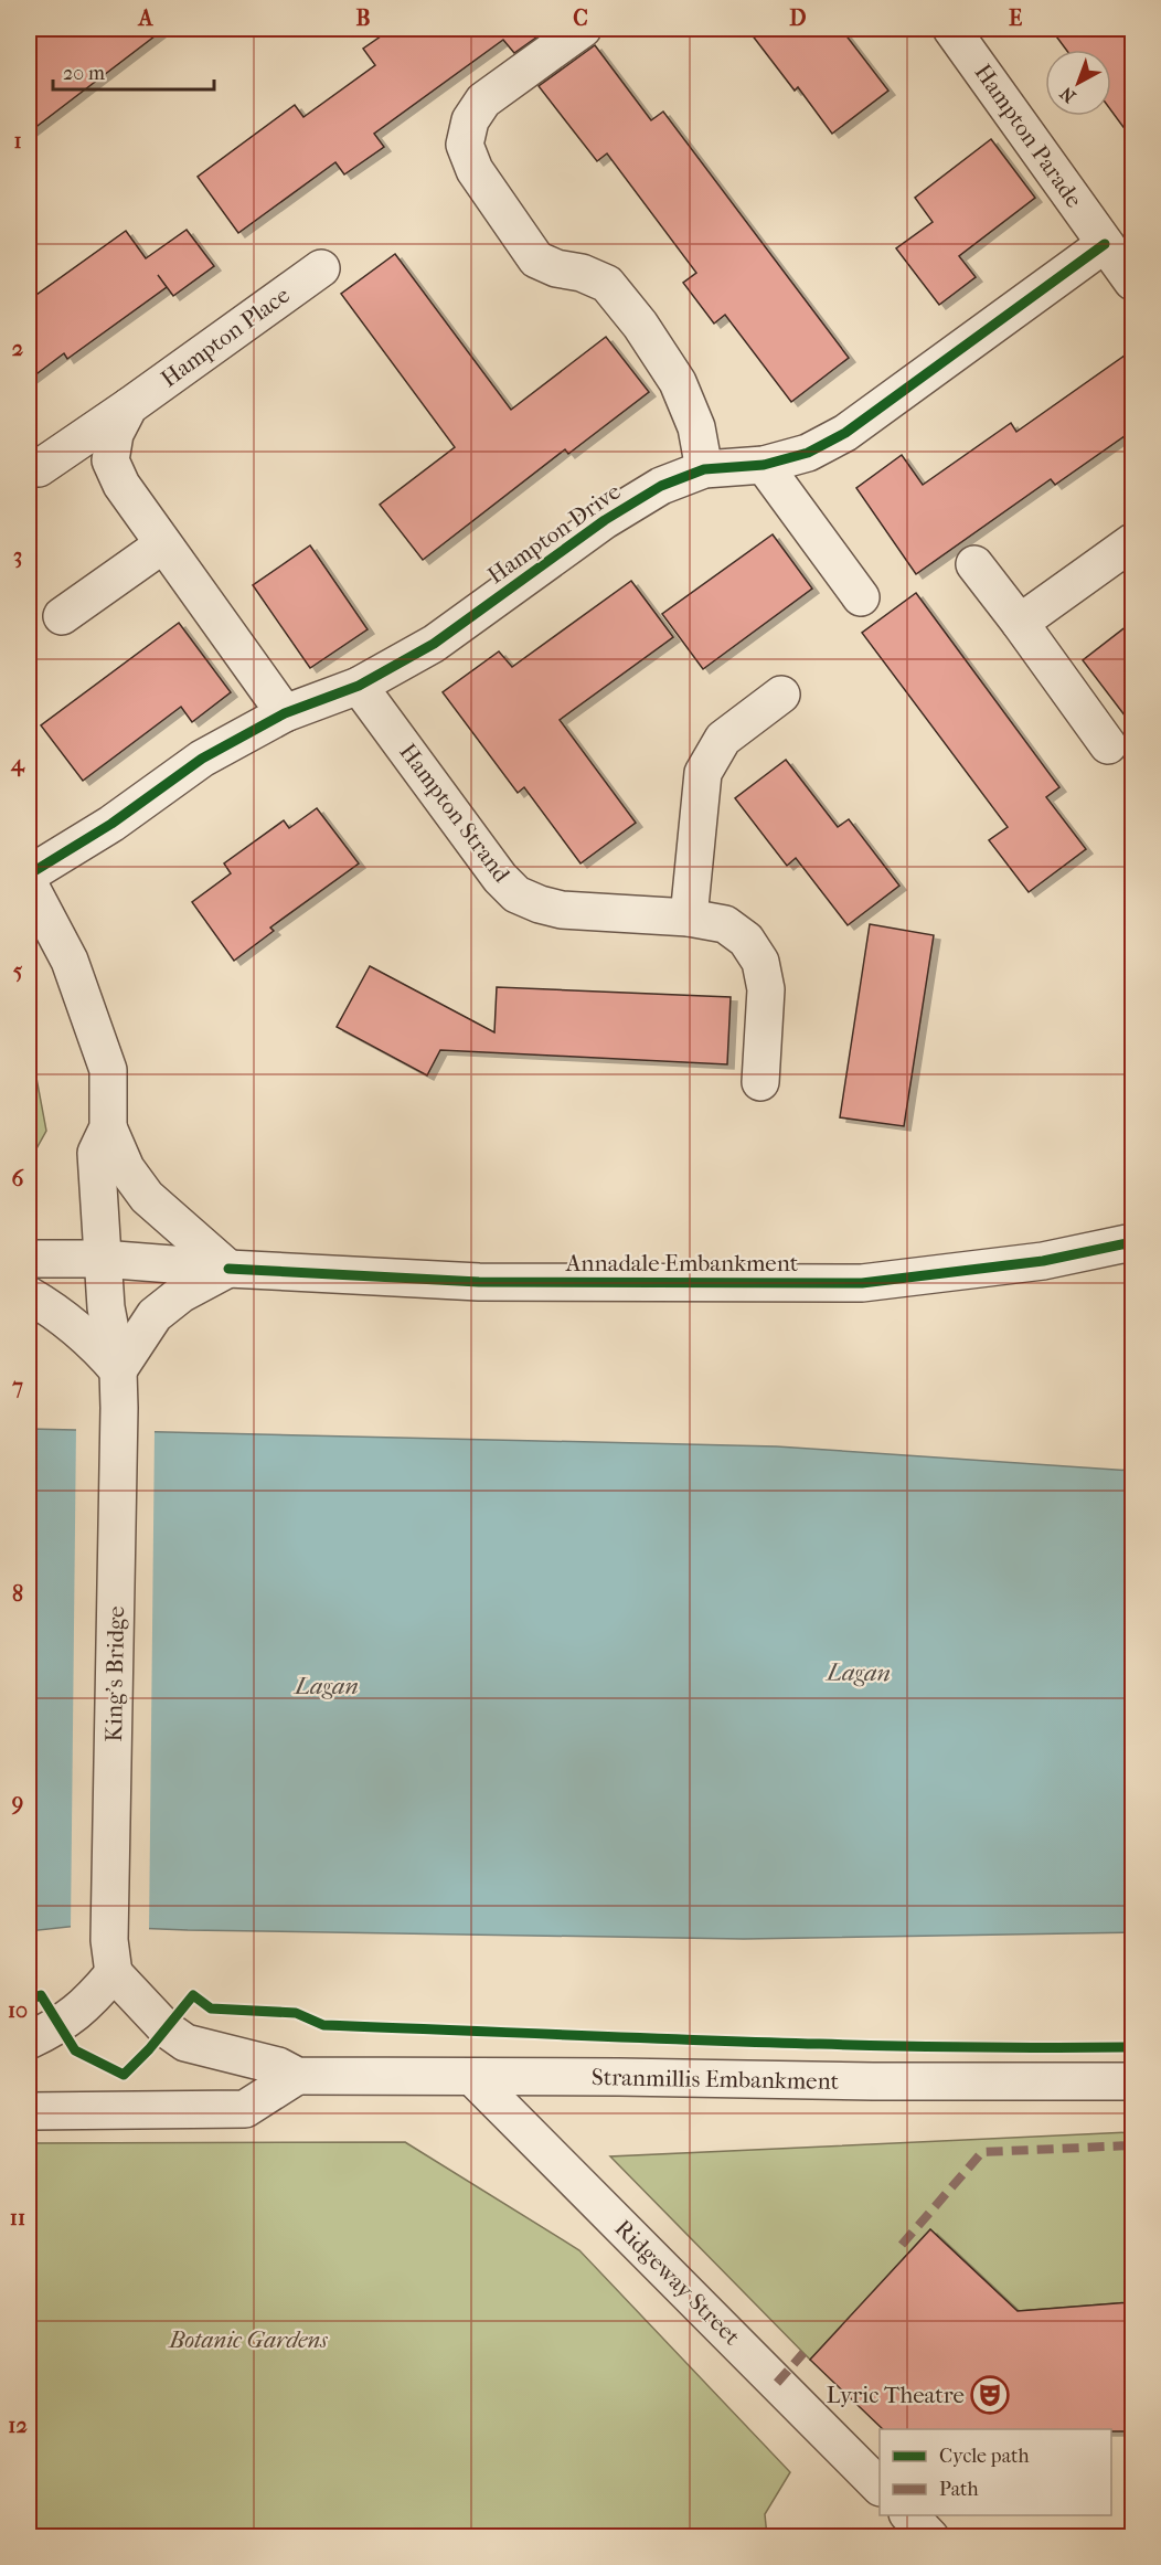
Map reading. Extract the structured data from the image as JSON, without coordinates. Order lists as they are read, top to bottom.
{
  "streets": {
    "street": [
      "Hampton Parade",
      "Hampton Place",
      "Hampton Drive",
      "Hampton Strand",
      "Annadale Embankment",
      "King's Bridge",
      "Stranmillis Embankment",
      "Ridgeway Street"
    ]
  },
  "crossings": [
    ["Hampton Parade", "Hampton Drive"],
    ["Hampton Place", "Hampton Drive"],
    ["Hampton Drive", "Hampton Strand"],
    ["King's Bridge", "Stranmillis Embankment"],
    ["Stranmillis Embankment", "Ridgeway Street"]
  ],
  "water": ["Lagan"],
  "parks": ["Botanic Gardens"],
  "places": {
    "theatre": ["Lyric Theatre"]
  },
  "legend": ["Cycle path", "Path"],
  "scale_bar": "20 m",
  "north": "bottom left",
  "grid": {
    "columns": [
      "A",
      "B",
      "C",
      "D",
      "E"
    ],
    "rows": [
      "1",
      "2",
      "3",
      "4",
      "5",
      "6",
      "7",
      "8",
      "9",
      "10",
      "11",
      "12"
    ]
  }
}
